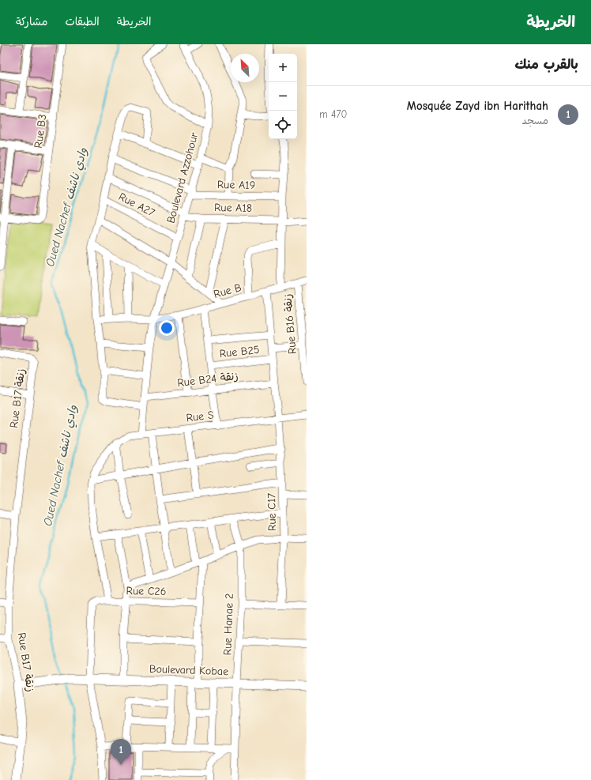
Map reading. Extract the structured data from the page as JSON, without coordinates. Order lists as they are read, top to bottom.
{
  "streets": {
    "main road": ["Rue B17 زنقة", "Boulevard Kobae"],
    "street": [
      "Rue B3",
      "Boulevard Azzohour",
      "Rue A19",
      "Rue A27",
      "Rue A18",
      "Rue B",
      "Rue B16 زنقة",
      "Rue B25",
      "Rue B24 زنقة",
      "Rue S",
      "Rue C17",
      "Rue C26",
      "Rue Hanae 2"
    ]
  },
  "crossings": [
    ["Boulevard Azzohour", "Rue A19"],
    ["Boulevard Azzohour", "Rue A27"],
    ["Boulevard Azzohour", "Rue A18"],
    ["Boulevard Azzohour", "Rue B"],
    ["Boulevard Azzohour", "Rue B24 زنقة"],
    ["Boulevard Azzohour", "Rue S"],
    ["Rue B", "Rue B16 زنقة"],
    ["Rue B17 زنقة", "Boulevard Kobae"],
    ["Rue S", "Rue C17"],
    ["Rue C26", "Boulevard Kobae"],
    ["Rue Hanae 2", "Boulevard Kobae"]
  ],
  "water": ["Oued Nachef وادي ناشف"],
  "north": "top left",
  "page": {
    "header": "الخريطة",
    "nav": ["الخريطة", "الطبقات", "مشاركة"],
    "heading": "بالقرب منك",
    "map_buttons": ["+", "−"],
    "list": [
      {
        "mark": "1",
        "name": "Mosquée Zayd ibn Harithah",
        "note": "مسجد",
        "value": "470 m"
      }
    ],
    "pins": "1"
  }
}
